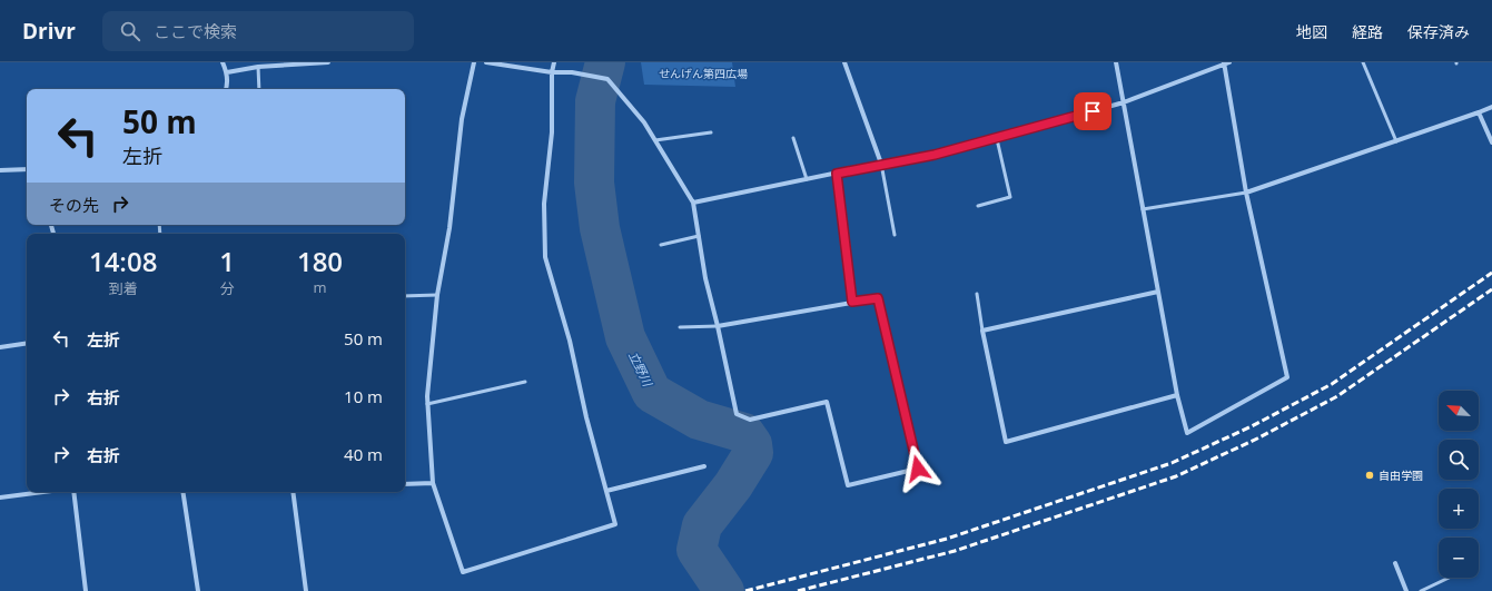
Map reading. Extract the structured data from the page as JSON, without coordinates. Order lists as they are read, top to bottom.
{
  "water": ["立野川"],
  "parks": ["せんげん第四広場"],
  "places": ["自由学園"],
  "north": "top left",
  "page": {
    "header": "Drivr",
    "search": "ここで検索",
    "nav": ["地図", "経路", "保存済み"],
    "turn": ["50 m", "左折"],
    "then": "その先",
    "eta": [
      "14:08",
      "到着",
      "1",
      "分",
      "180",
      "m"
    ],
    "list": [
      {
        "name": "左折",
        "value": "50 m"
      },
      {
        "name": "右折",
        "value": "10 m"
      },
      {
        "name": "右折",
        "value": "40 m"
      }
    ],
    "map_buttons": ["+", "−"]
  }
}
